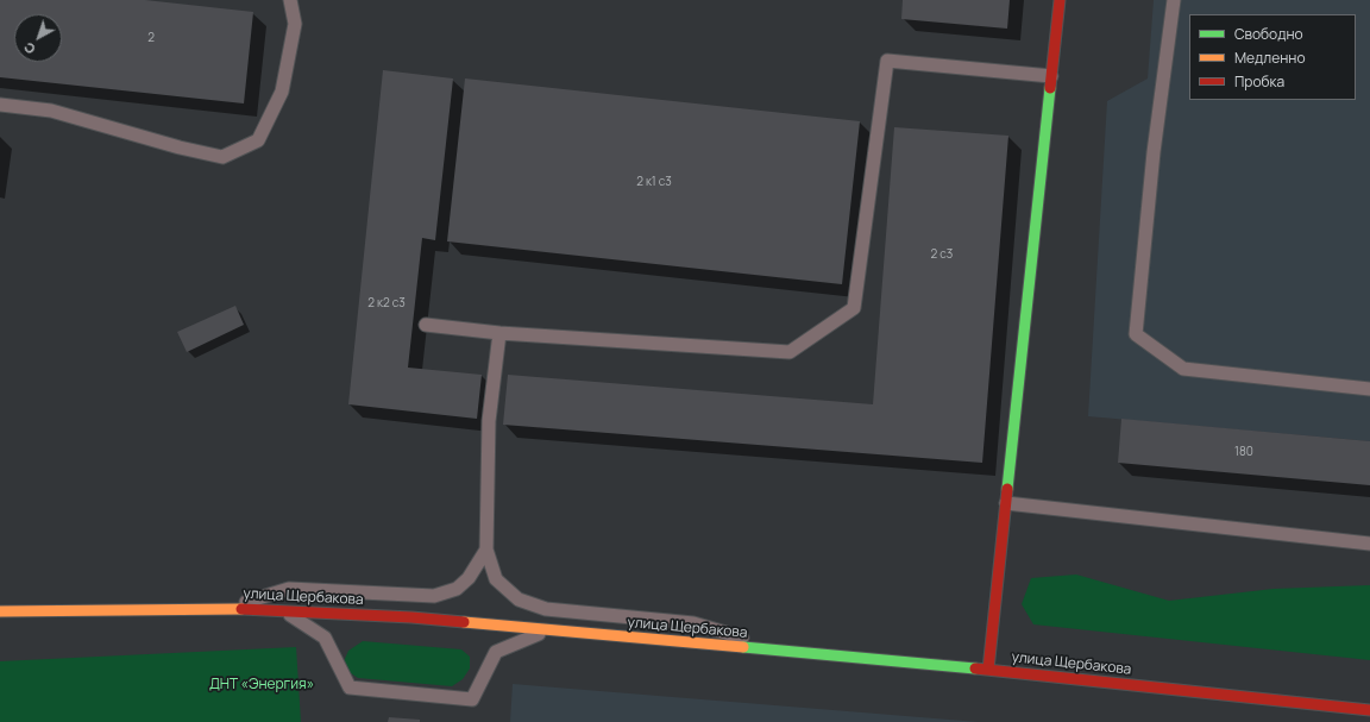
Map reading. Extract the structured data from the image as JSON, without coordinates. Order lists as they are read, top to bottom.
{
  "streets": {
    "main road": ["улица Щербакова"]
  },
  "parks": ["ДНТ «Энергия»"],
  "house_numbers": [
    "2",
    "2 к1 с3",
    "2 с3",
    "2 к2 с3",
    "180"
  ],
  "legend": ["Свободно", "Медленно", "Пробка"],
  "north": "bottom left"
}
